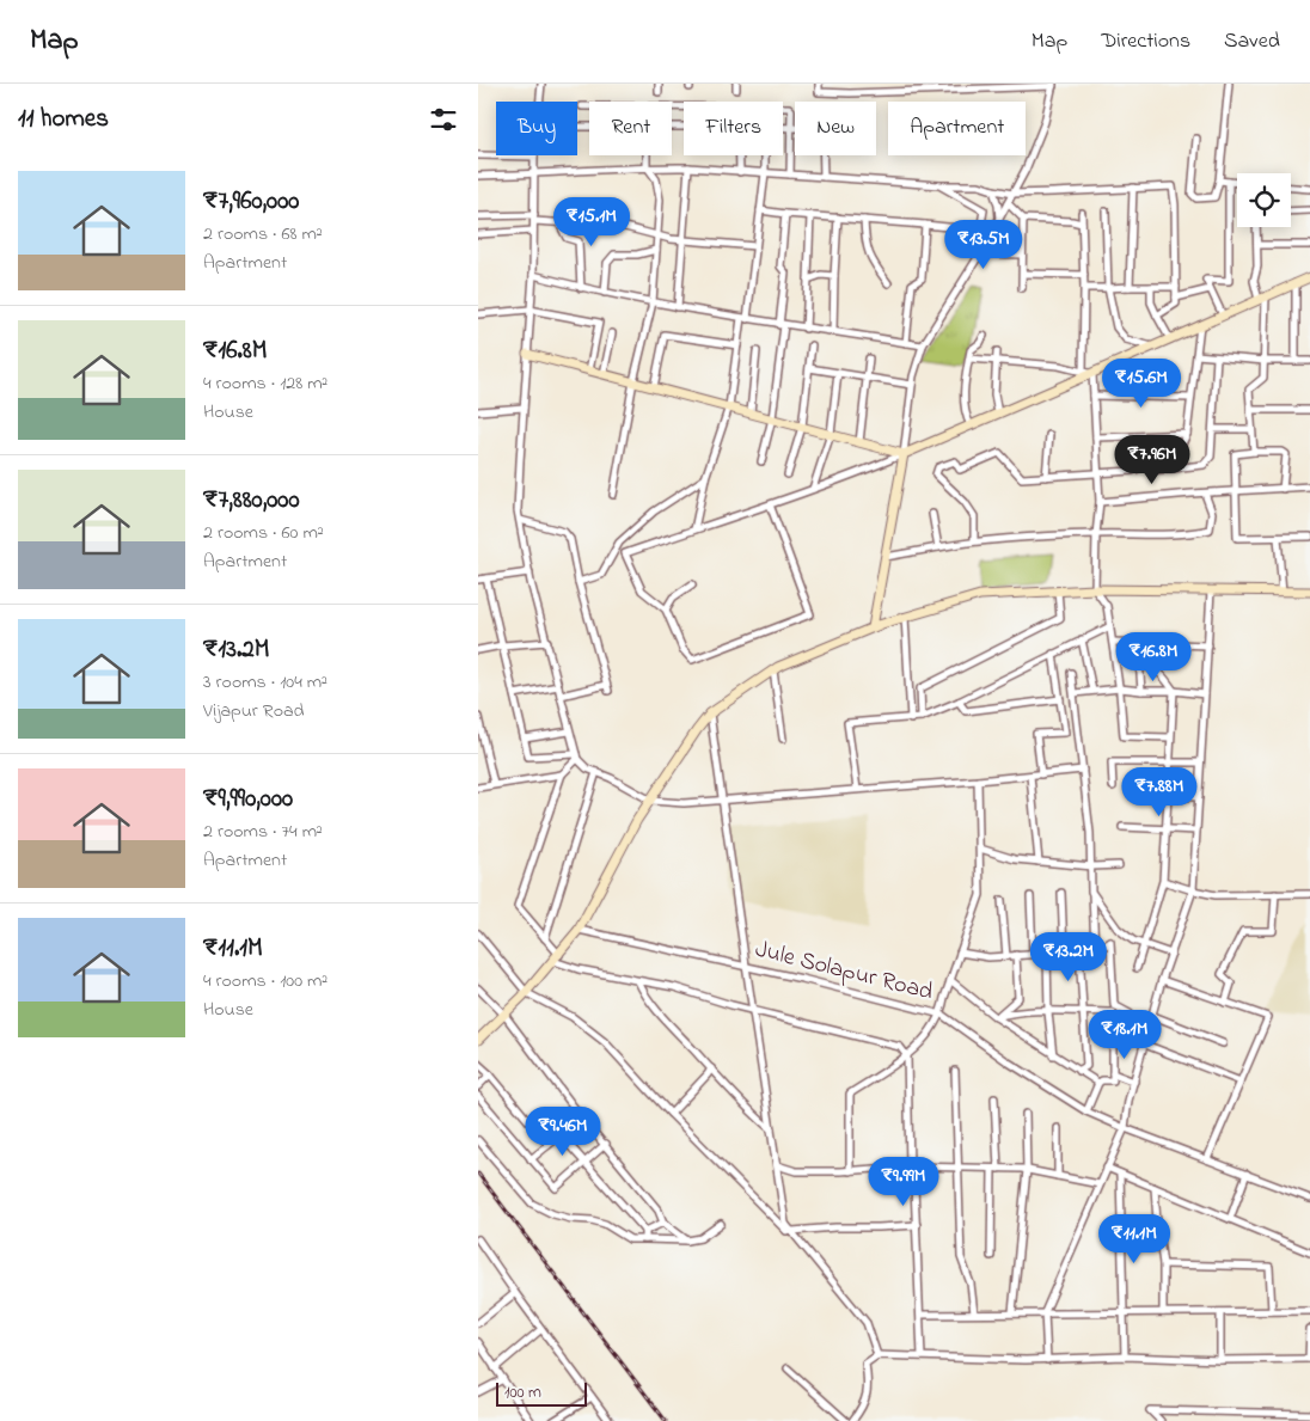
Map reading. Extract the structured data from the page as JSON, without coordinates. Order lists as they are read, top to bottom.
{
  "streets": {
    "street": ["Jule Solapur Road"]
  },
  "scale_bar": "100 m",
  "page": {
    "header": "Map",
    "nav": ["Map", "Directions", "Saved"],
    "heading": "11 homes",
    "chip": [
      "Buy",
      "Rent",
      "Filters",
      "New",
      "Apartment"
    ],
    "list": [
      {
        "name": "₹7,960,000",
        "note": "2 rooms · 68 m² · Apartment"
      },
      {
        "name": "₹16.8M",
        "note": "4 rooms · 128 m² · House"
      },
      {
        "name": "₹7,880,000",
        "note": "2 rooms · 60 m² · Apartment"
      },
      {
        "name": "₹13.2M",
        "note": "3 rooms · 104 m² · Vijapur Road"
      },
      {
        "name": "₹9,990,000",
        "note": "2 rooms · 74 m² · Apartment"
      },
      {
        "name": "₹11.1M",
        "note": "4 rooms · 100 m² · House"
      }
    ],
    "price": [
      "₹15.1M",
      "₹13.5M",
      "₹15.6M",
      "₹7.96M",
      "₹16.8M",
      "₹7.88M",
      "₹13.2M",
      "₹18.1M",
      "₹9.46M",
      "₹9.99M",
      "₹11.1M"
    ],
    "scale": "100 m"
  }
}
